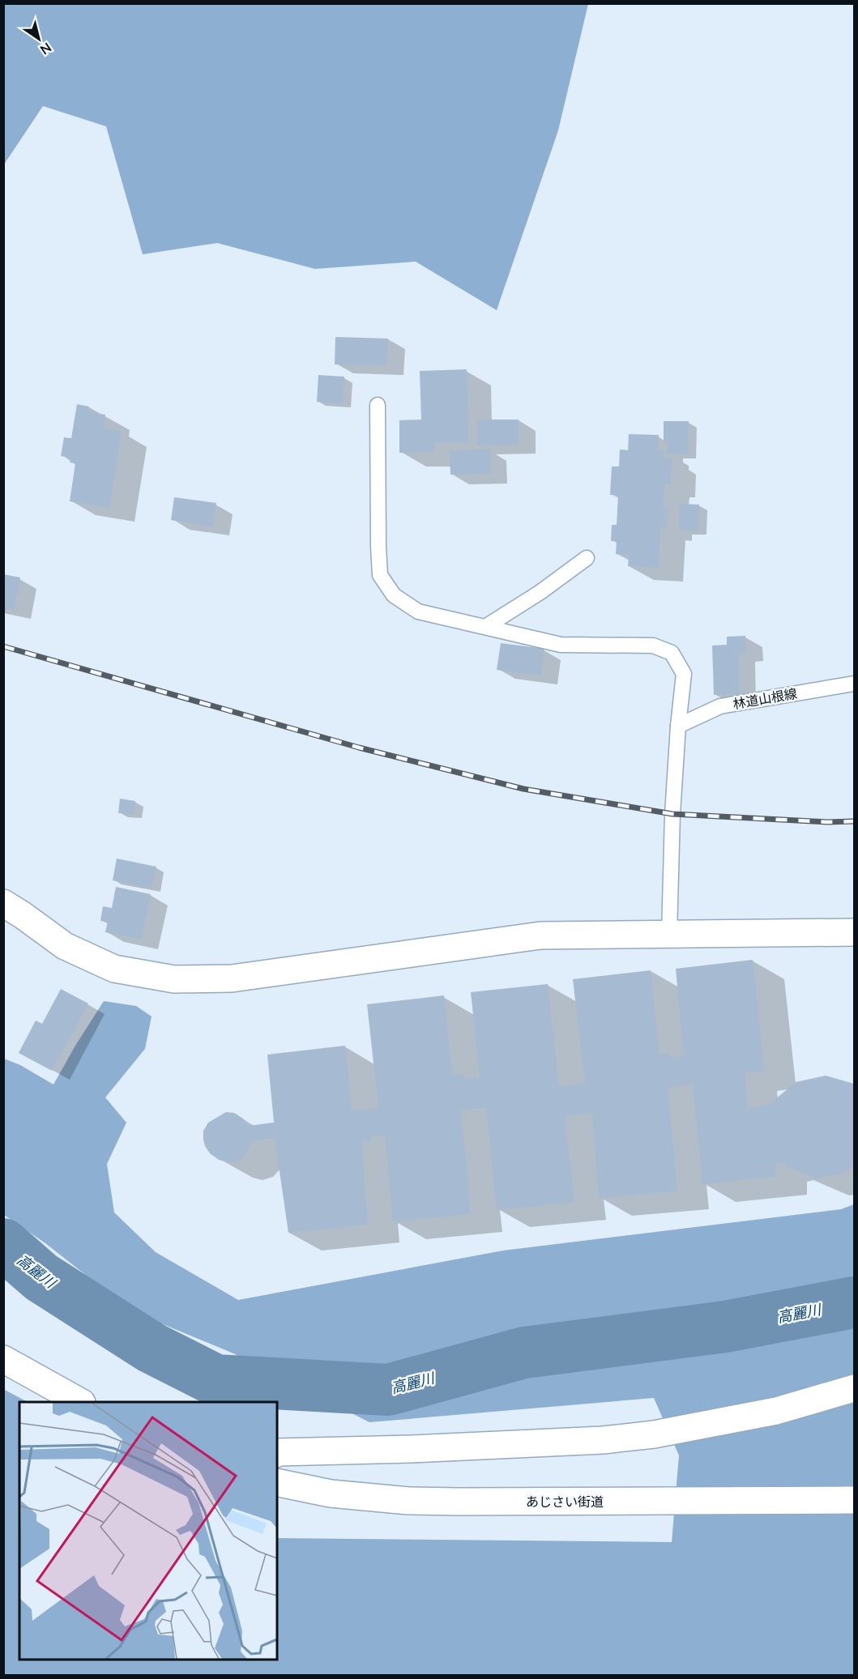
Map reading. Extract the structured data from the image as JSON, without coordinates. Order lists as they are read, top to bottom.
{
  "streets": {
    "main road": ["あじさい街道"],
    "lane": ["林道山根線"]
  },
  "water": ["高麗川"],
  "north": "bottom right"
}
